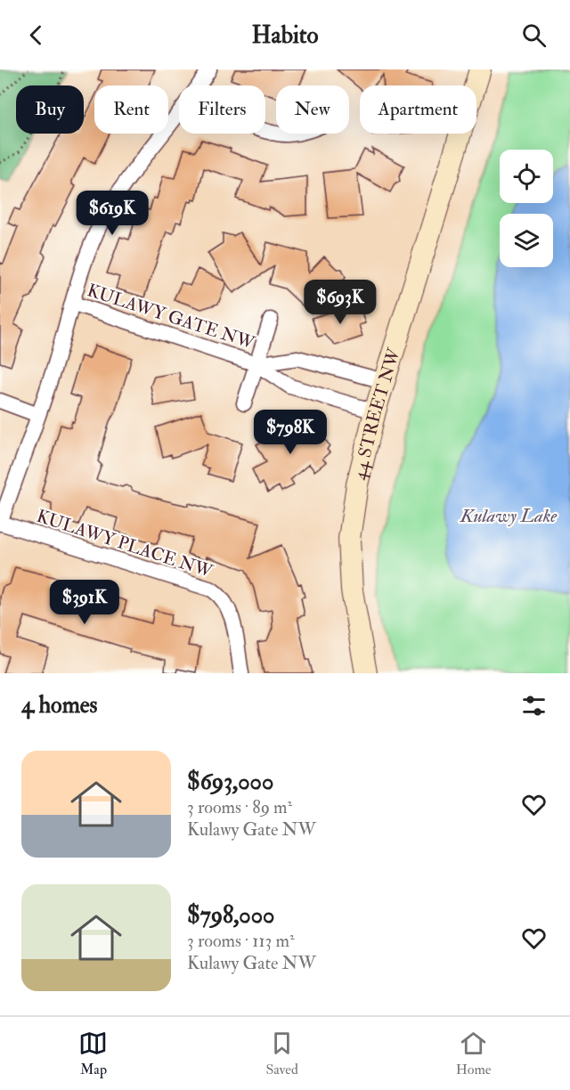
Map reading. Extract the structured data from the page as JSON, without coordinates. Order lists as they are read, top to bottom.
{
  "streets": {
    "street": ["KULAWY GATE NW", "44 STREET NW", "KULAWY PLACE NW"]
  },
  "crossings": [
    ["KULAWY GATE NW", "44 STREET NW"]
  ],
  "water": ["Kulawy Lake"],
  "page": {
    "header": "Habito",
    "chip": [
      "Buy",
      "Rent",
      "Filters",
      "New",
      "Apartment"
    ],
    "price": [
      "$619K",
      "$693K",
      "$798K",
      "$391K"
    ],
    "heading": "4 homes",
    "list": [
      {
        "name": "$693,000",
        "note": "3 rooms · 89 m² · Kulawy Gate NW"
      },
      {
        "name": "$798,000",
        "note": "3 rooms · 113 m² · Kulawy Gate NW"
      }
    ],
    "tabs": ["Map", "Saved", "Home"]
  }
}
